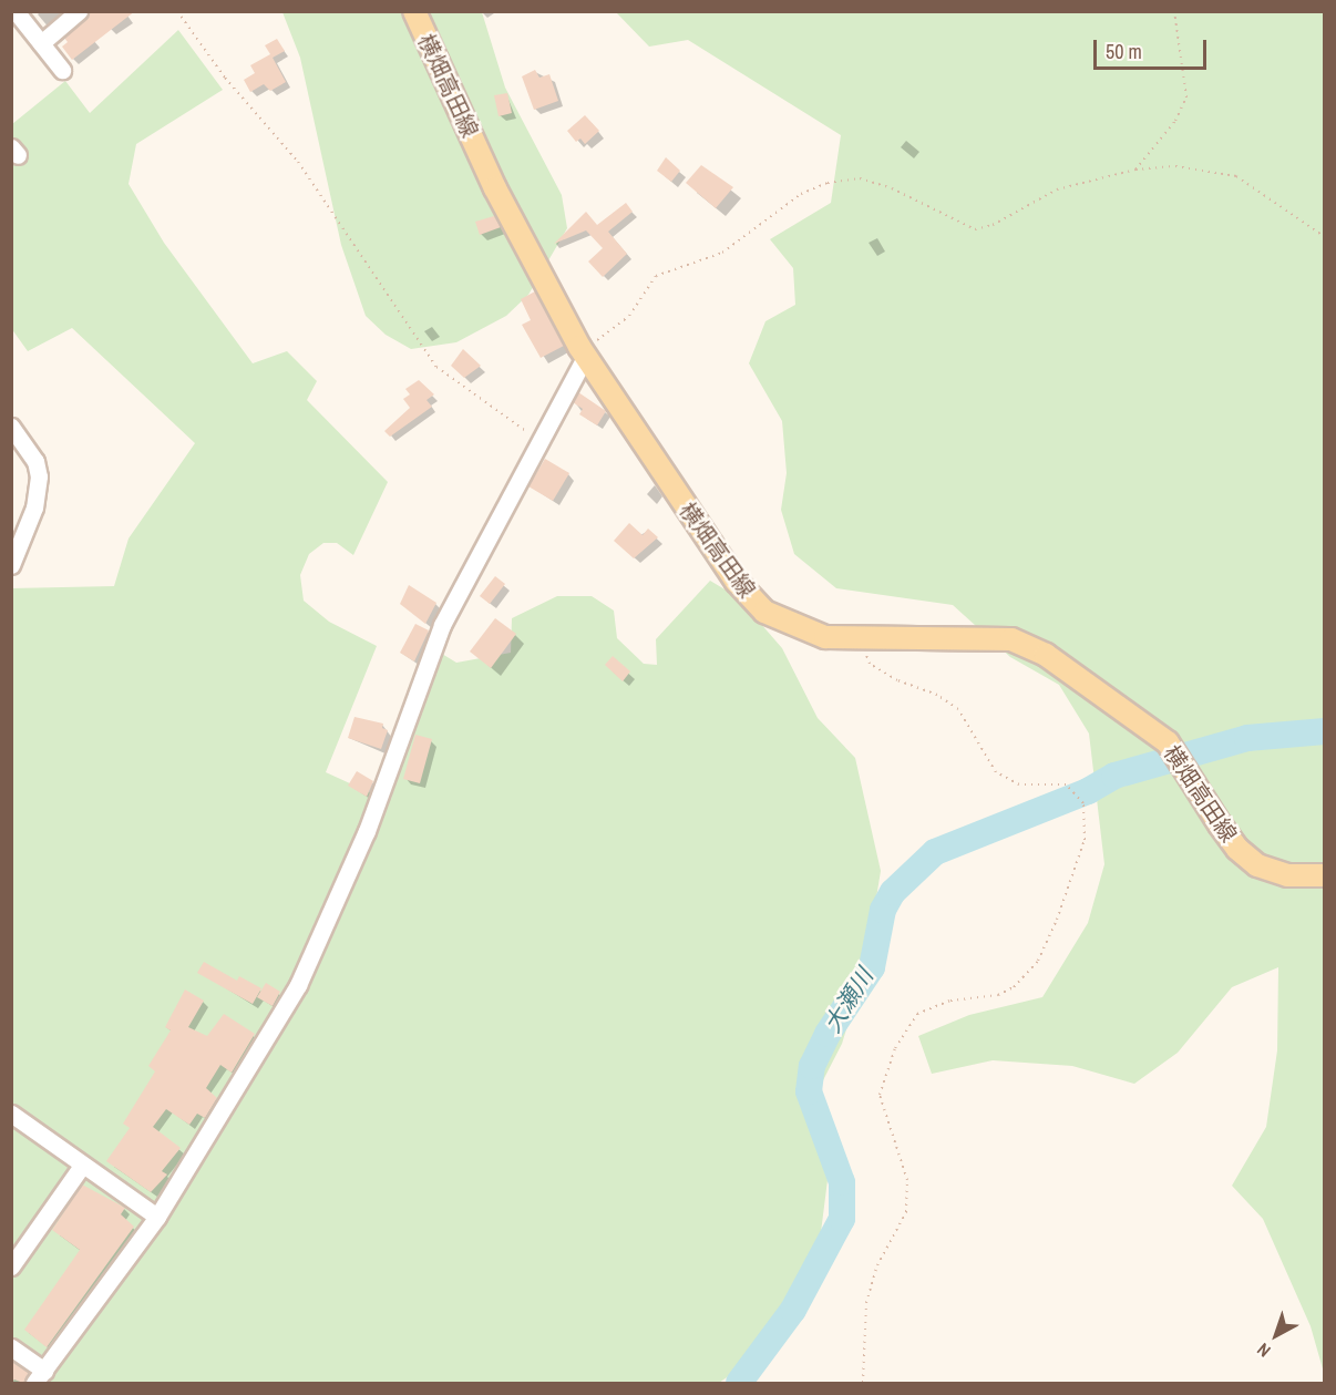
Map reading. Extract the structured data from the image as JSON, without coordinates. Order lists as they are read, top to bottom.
{
  "streets": {
    "main road": ["横畑高田線"]
  },
  "water": ["大瀬川"],
  "scale_bar": "50 m",
  "north": "bottom left"
}
